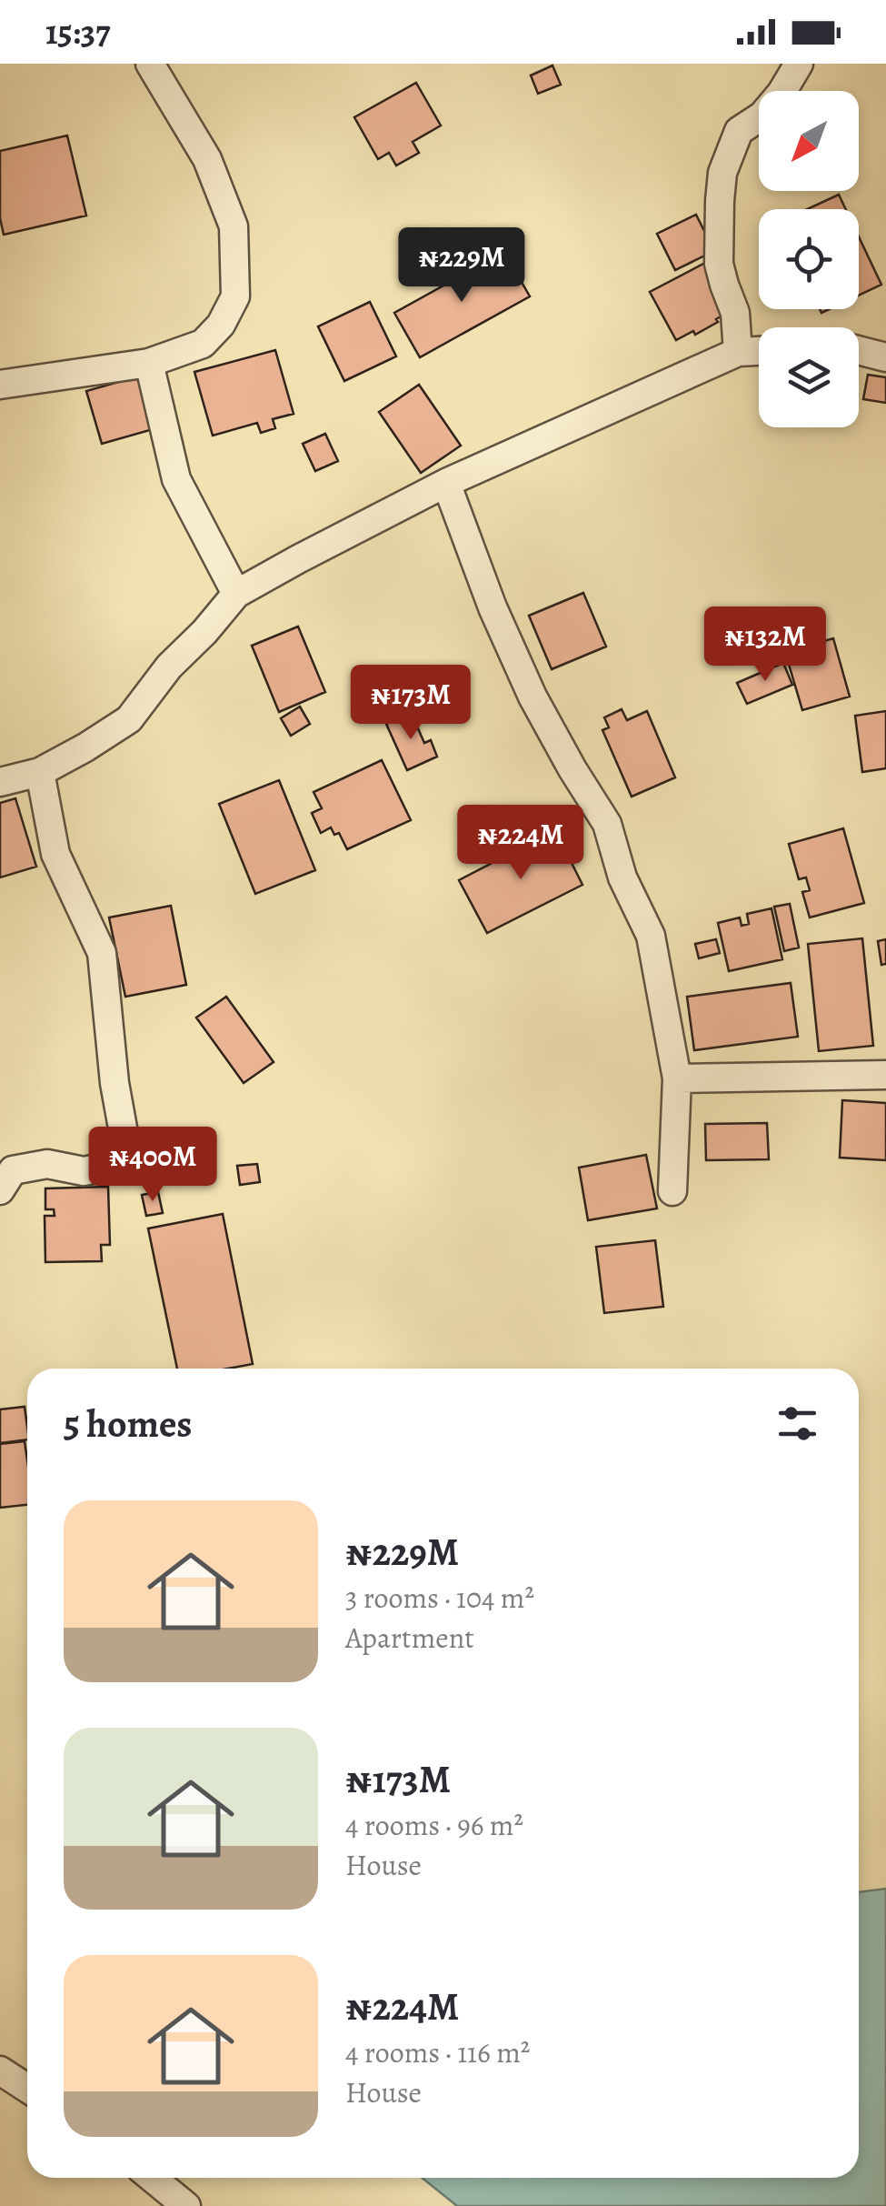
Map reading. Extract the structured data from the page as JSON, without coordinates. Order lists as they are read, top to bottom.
{
  "north": "bottom left",
  "page": {
    "status": "15:37",
    "price": [
      "₦229M",
      "₦132M",
      "₦173M",
      "₦224M",
      "₦400M"
    ],
    "heading": "5 homes",
    "list": [
      {
        "name": "₦229M",
        "note": "3 rooms · 104 m² · Apartment"
      },
      {
        "name": "₦173M",
        "note": "4 rooms · 96 m² · House"
      },
      {
        "name": "₦224M",
        "note": "4 rooms · 116 m² · House"
      }
    ]
  }
}
